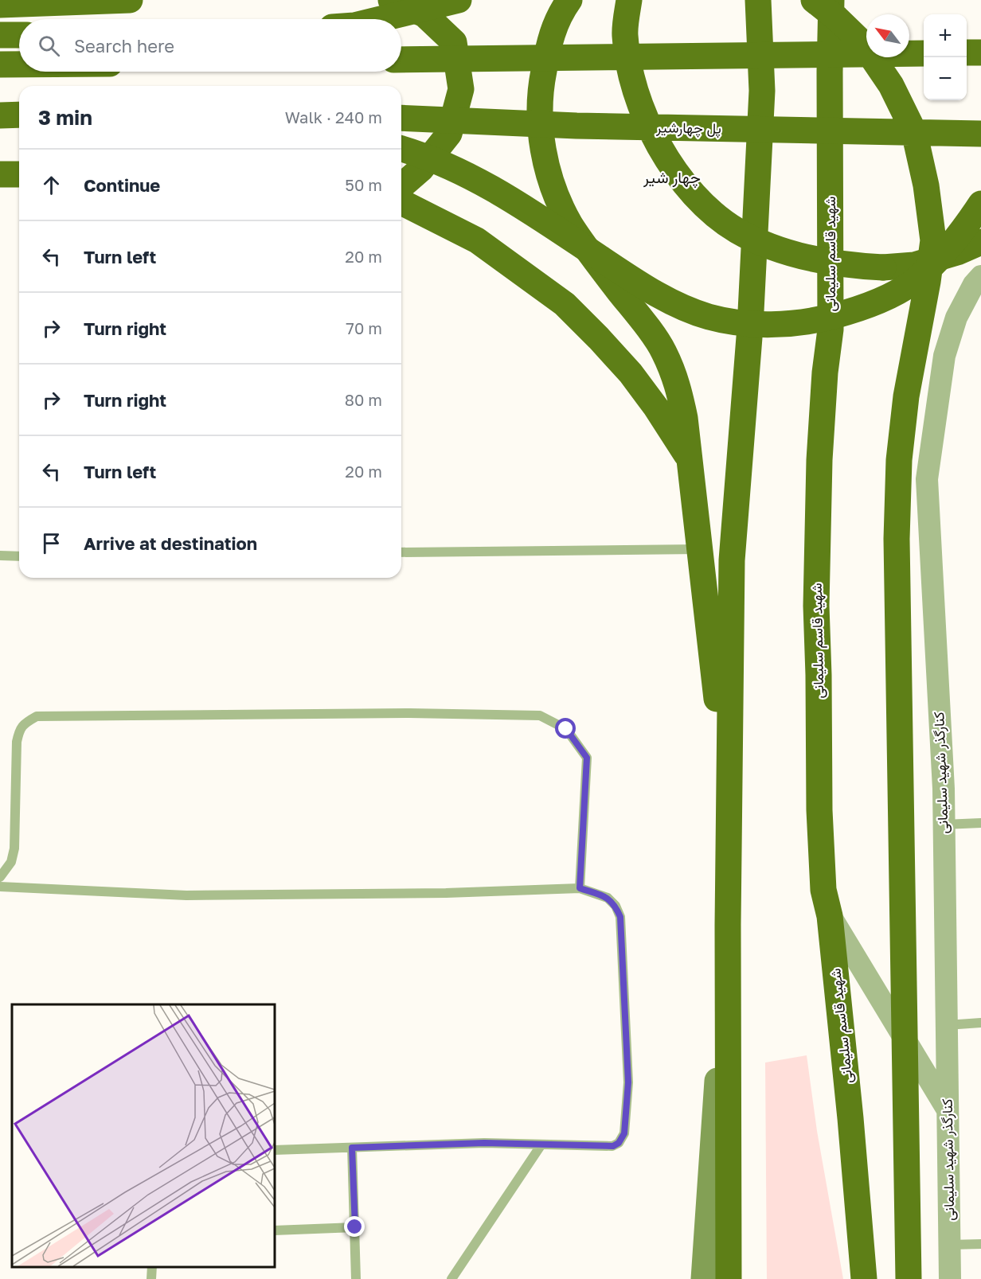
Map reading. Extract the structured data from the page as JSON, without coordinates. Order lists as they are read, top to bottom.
{
  "streets": {
    "highway": ["پل چهارشیر", "شهید قاسم سلیمانی"],
    "street": ["کنارگذر شهید سلیمانی"]
  },
  "districts": ["چهار شیر"],
  "north": "top left",
  "page": {
    "map_buttons": ["+", "−"],
    "search": "Search here",
    "heading": ["3 min", "Walk · 240 m"],
    "list": [
      ["Continue", "50 m"],
      ["Turn left", "20 m"],
      ["Turn right", "70 m"],
      ["Turn right", "80 m"],
      ["Turn left", "20 m"],
      "Arrive at destination"
    ]
  }
}
